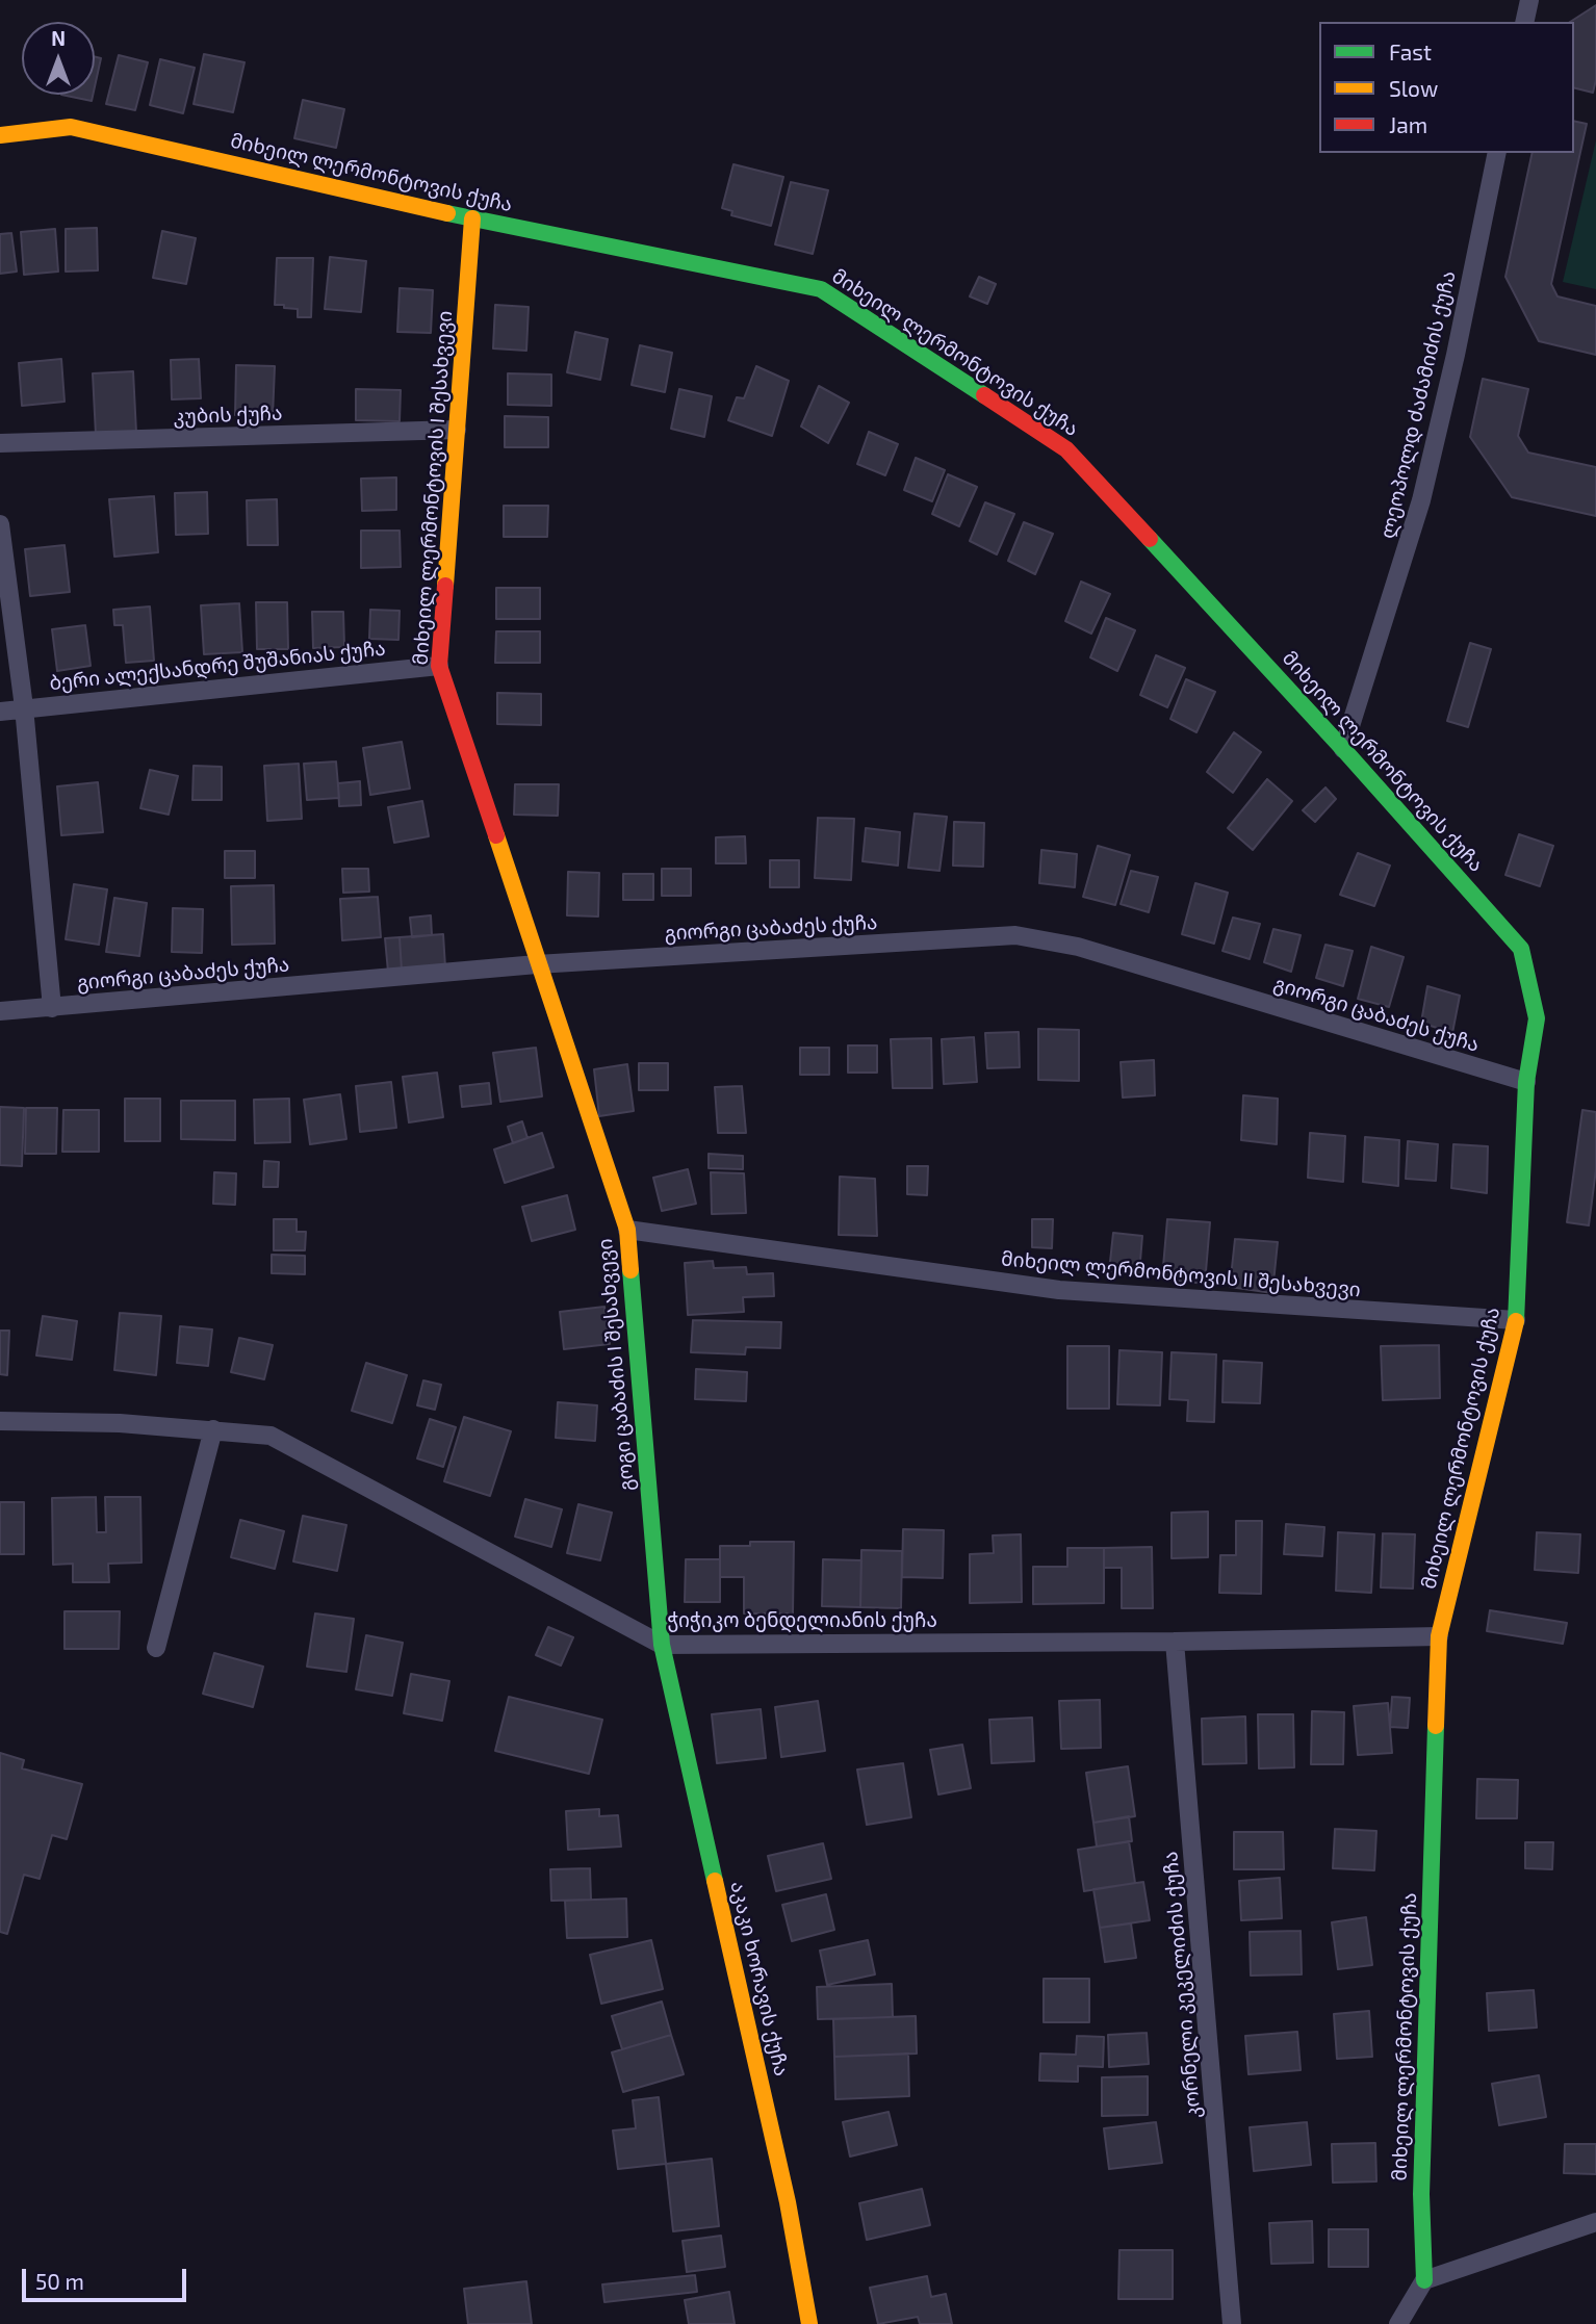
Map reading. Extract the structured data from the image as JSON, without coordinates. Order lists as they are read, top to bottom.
{
  "streets": {
    "street": [
      "მიხეილ ლერმონტოვის ქუჩა",
      "ლეოპოლდ ძაძამიძის ქუჩა",
      "კუბის ქუჩა",
      "მიხეილ ლერმონტოვის I შესახვევი",
      "ბერი ალექსანდრე შუშანიას ქუჩა",
      "გიორგი ცაბაძეს ქუჩა",
      "მიხეილ ლერმონტოვის II შესახვევი",
      "გოგი ცაბაძის I შესახვევი",
      "ჭიჭიკო ბენდელიანის ქუჩა",
      "აკაკი ხორავის ქუჩა",
      "კორნელი კეკელიძის ქუჩა"
    ]
  },
  "crossings": [
    ["მიხეილ ლერმონტოვის ქუჩა", "ლეოპოლდ ძაძამიძის ქუჩა"],
    ["მიხეილ ლერმონტოვის ქუჩა", "მიხეილ ლერმონტოვის I შესახვევი"],
    ["მიხეილ ლერმონტოვის ქუჩა", "გიორგი ცაბაძეს ქუჩა"],
    ["მიხეილ ლერმონტოვის ქუჩა", "მიხეილ ლერმონტოვის II შესახვევი"],
    ["მიხეილ ლერმონტოვის ქუჩა", "ჭიჭიკო ბენდელიანის ქუჩა"],
    ["კუბის ქუჩა", "მიხეილ ლერმონტოვის I შესახვევი"],
    ["მიხეილ ლერმონტოვის I შესახვევი", "ბერი ალექსანდრე შუშანიას ქუჩა"],
    ["მიხეილ ლერმონტოვის I შესახვევი", "გიორგი ცაბაძეს ქუჩა"],
    ["მიხეილ ლერმონტოვის I შესახვევი", "გოგი ცაბაძის I შესახვევი"],
    ["გიორგი ცაბაძეს ქუჩა", "გოგი ცაბაძის I შესახვევი"],
    ["მიხეილ ლერმონტოვის II შესახვევი", "გოგი ცაბაძის I შესახვევი"],
    ["გოგი ცაბაძის I შესახვევი", "ჭიჭიკო ბენდელიანის ქუჩა"],
    ["გოგი ცაბაძის I შესახვევი", "აკაკი ხორავის ქუჩა"],
    ["ჭიჭიკო ბენდელიანის ქუჩა", "აკაკი ხორავის ქუჩა"],
    ["ჭიჭიკო ბენდელიანის ქუჩა", "კორნელი კეკელიძის ქუჩა"]
  ],
  "legend": ["Fast", "Slow", "Jam"],
  "scale_bar": "50 m",
  "north": "top"
}
